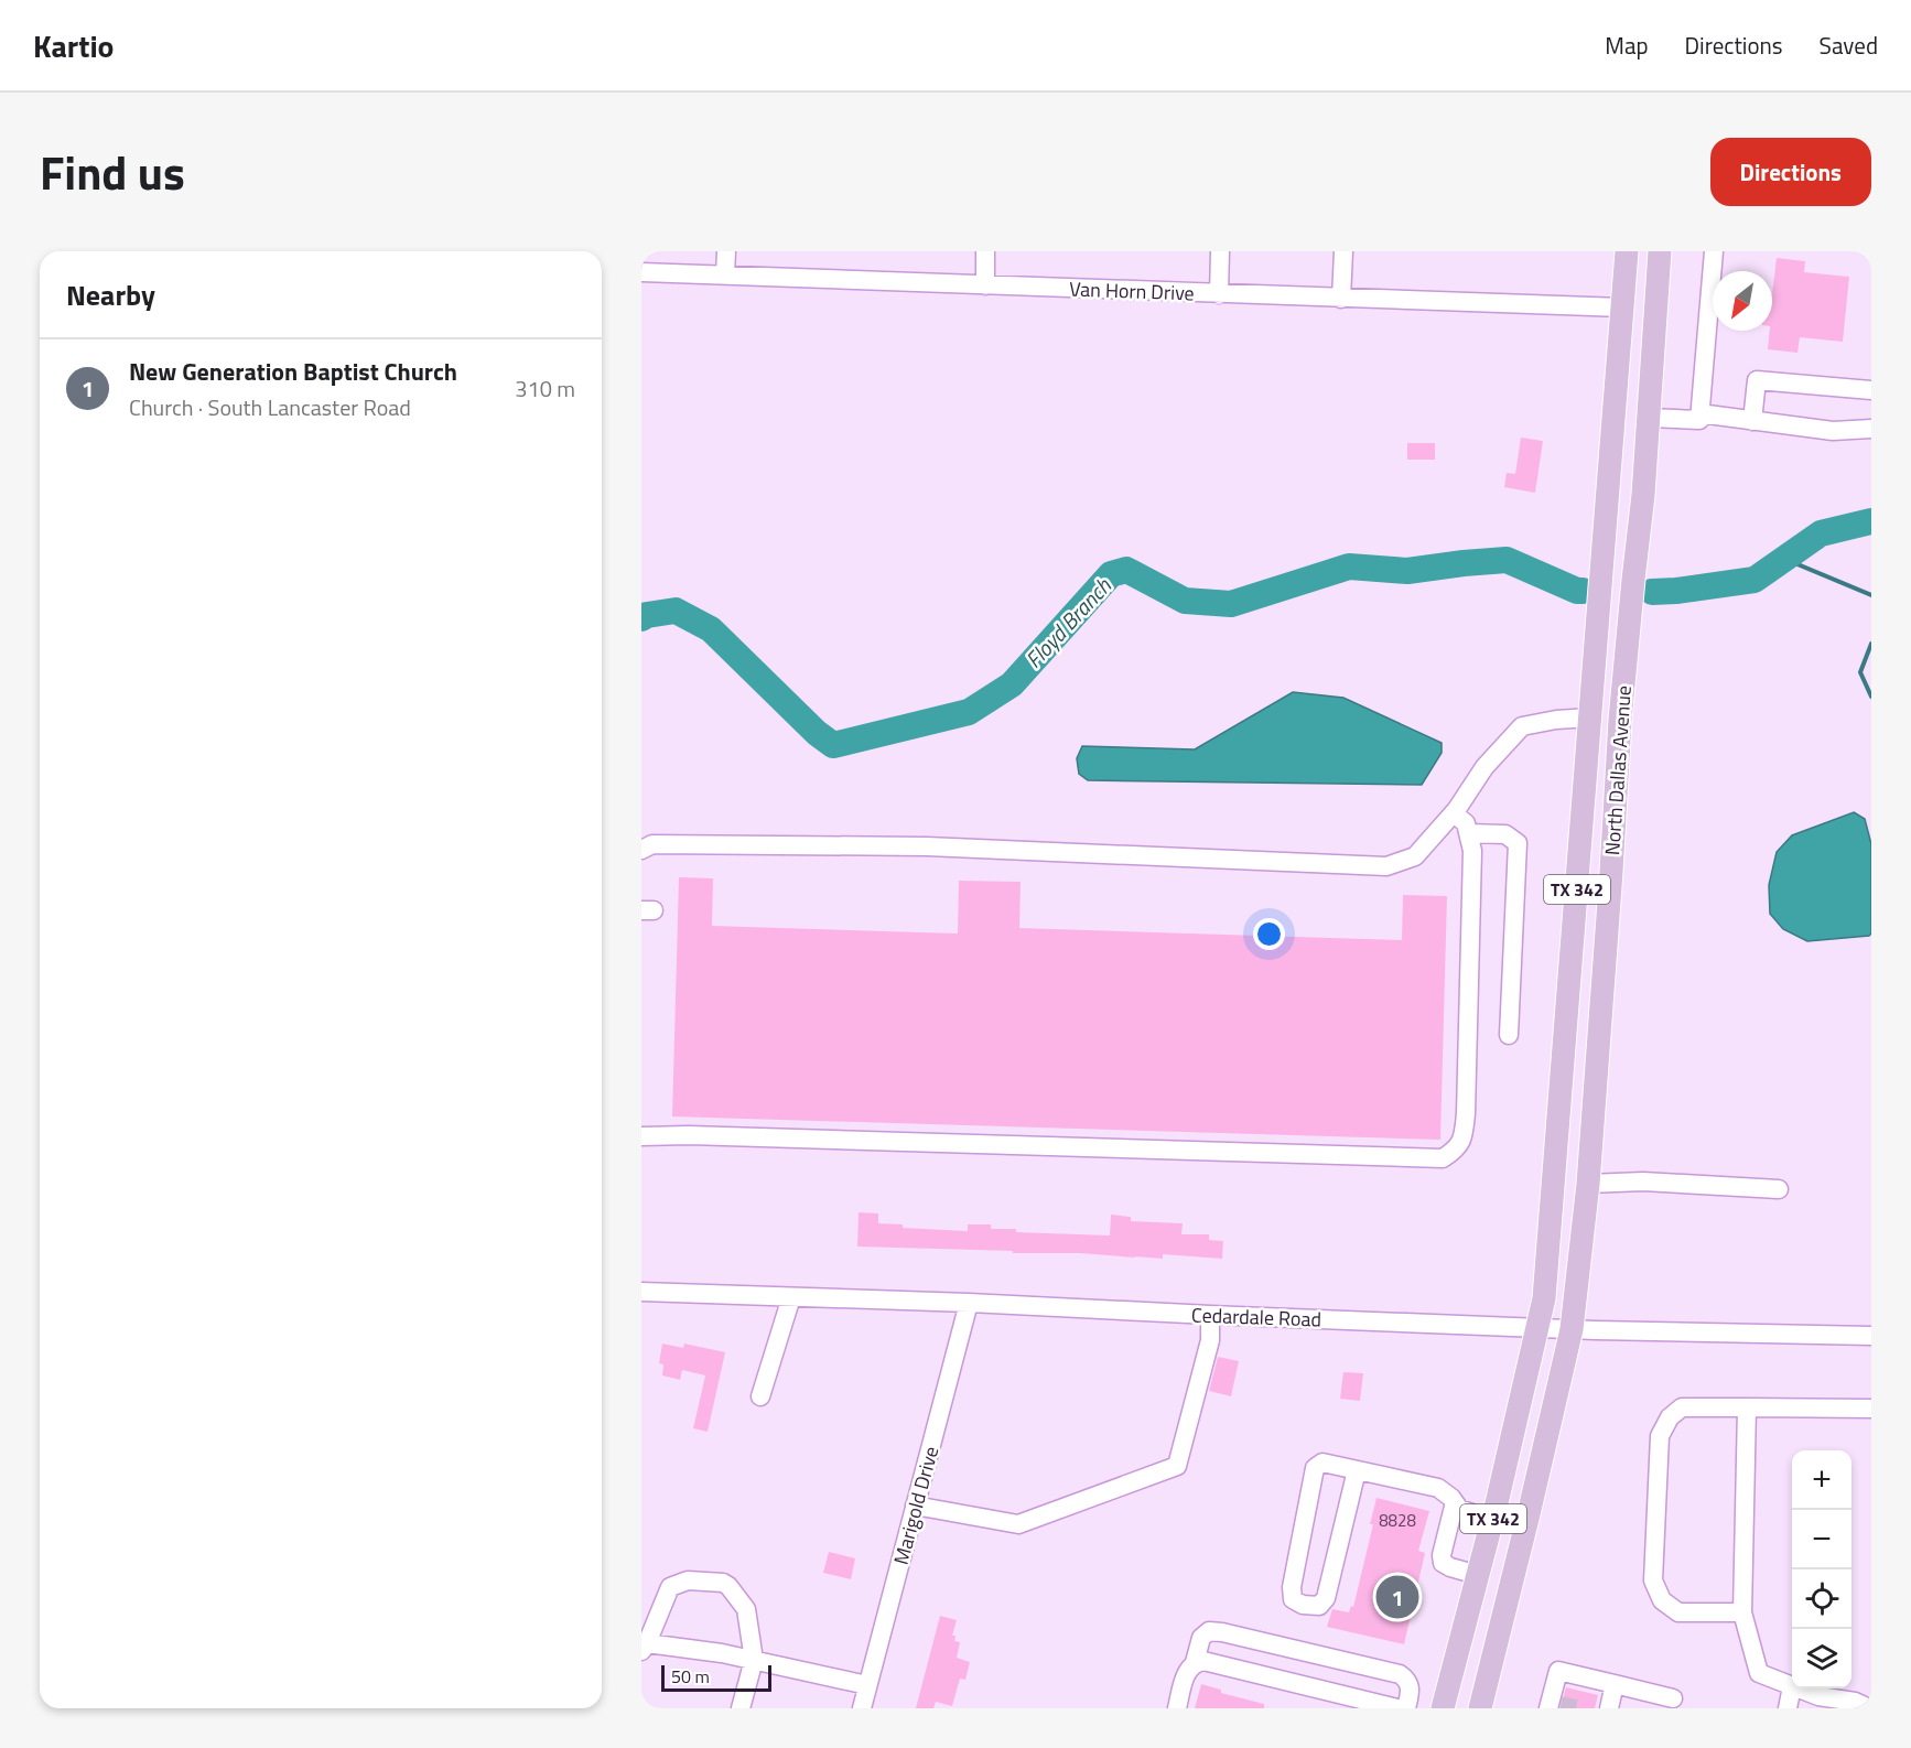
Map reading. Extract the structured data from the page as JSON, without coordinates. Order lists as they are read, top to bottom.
{
  "streets": {
    "main road": ["North Dallas Avenue", "TX 342"],
    "street": ["Van Horn Drive", "Cedardale Road", "Marigold Drive"]
  },
  "crossings": [
    ["Van Horn Drive", "North Dallas Avenue"],
    ["North Dallas Avenue", "TX 342"],
    ["North Dallas Avenue", "Cedardale Road"],
    ["TX 342", "Cedardale Road"],
    ["Cedardale Road", "Marigold Drive"]
  ],
  "water": ["Floyd Branch"],
  "house_numbers": ["8828"],
  "scale_bar": "50 m",
  "north": "bottom left",
  "page": {
    "header": "Kartio",
    "nav": ["Map", "Directions", "Saved"],
    "title": "Find us",
    "buttons": "Directions",
    "heading": "Nearby",
    "list": [
      {
        "mark": "1",
        "name": "New Generation Baptist Church",
        "note": "Church · South Lancaster Road",
        "value": "310 m"
      }
    ],
    "map_buttons": ["+", "−"],
    "pins": "1",
    "scale": "50 m"
  }
}
